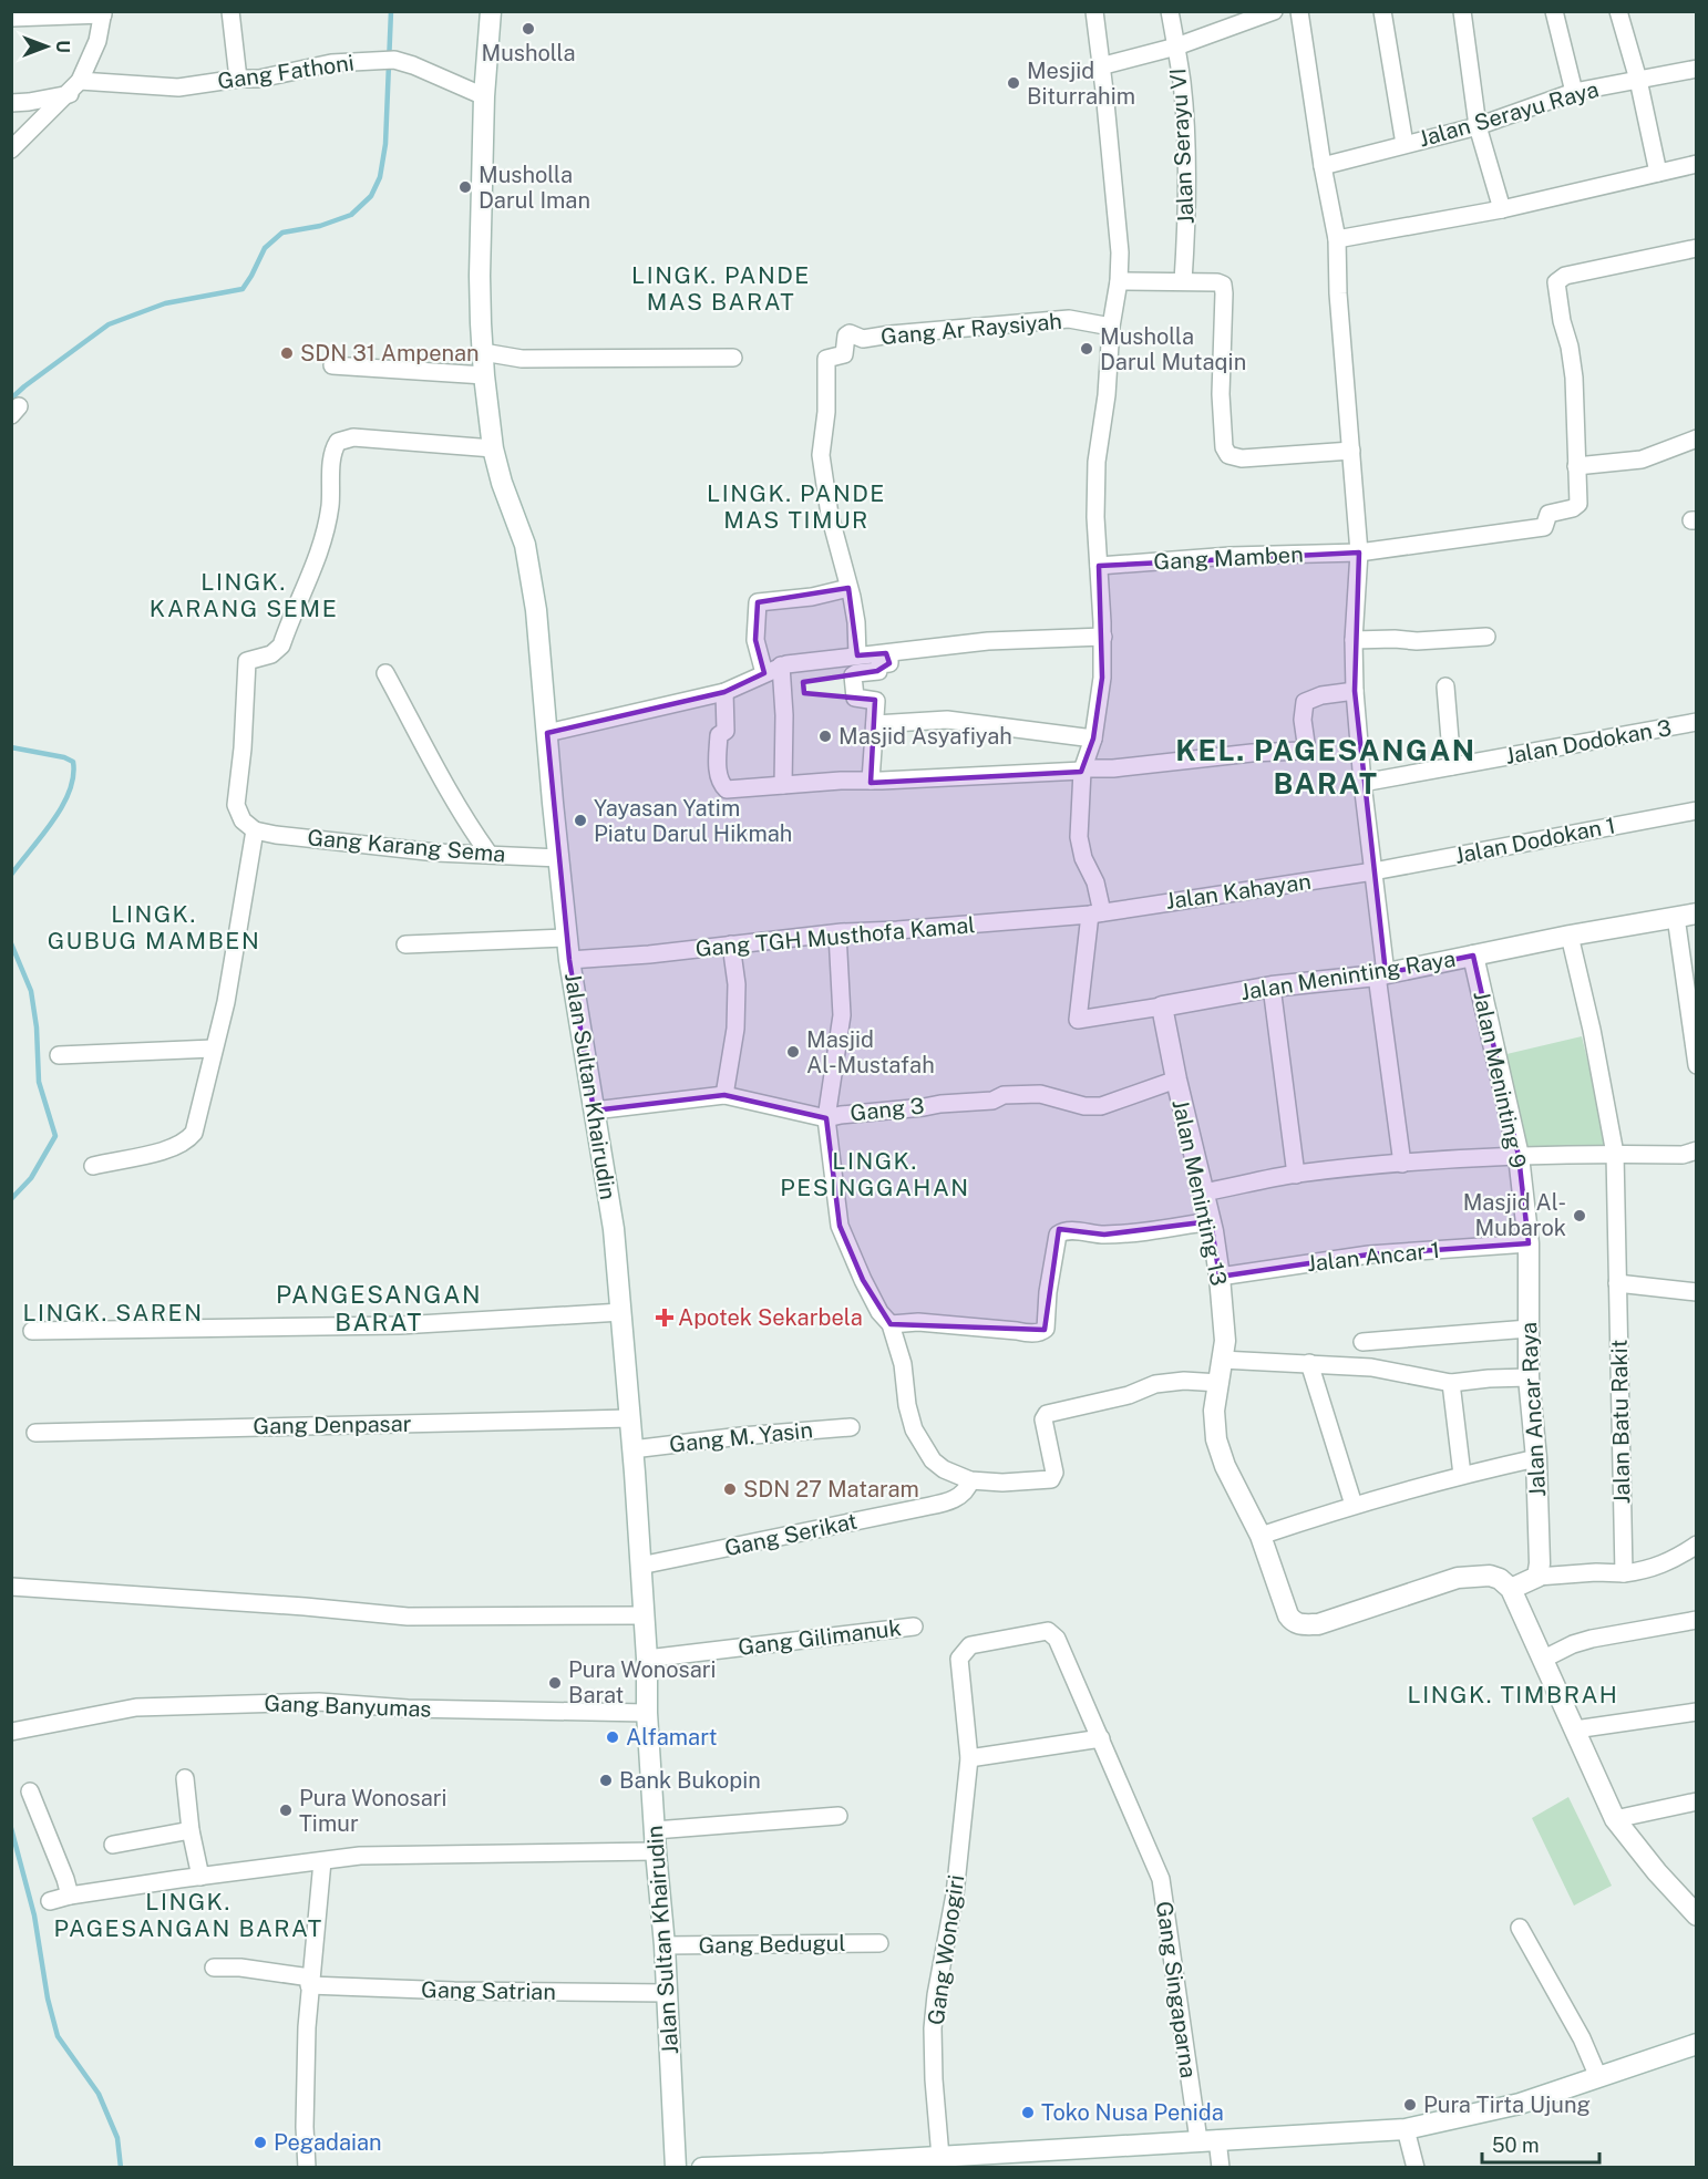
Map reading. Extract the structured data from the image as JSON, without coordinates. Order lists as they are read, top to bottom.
{
  "streets": {
    "main road": [
      "Jalan Meninting Raya",
      "Jalan Meninting 9",
      "Jalan Sultan Khairudin",
      "Jalan Meninting 13",
      "Jalan Ancar Raya"
    ],
    "street": [
      "Gang Fathoni",
      "Jalan Serayu Raya",
      "Jalan Serayu VI",
      "Gang Ar Raysiyah",
      "Gang Mamben",
      "Jalan Dodokan 3",
      "Jalan Dodokan 1",
      "Gang Karang Sema",
      "Jalan Kahayan",
      "Gang TGH Musthofa Kamal",
      "Gang 3",
      "Jalan Ancar 1",
      "Jalan Batu Rakit",
      "Gang Denpasar",
      "Gang M. Yasin",
      "Gang Serikat",
      "Gang Gilimanuk",
      "Gang Banyumas",
      "Gang Bedugul",
      "Gang Wonogiri",
      "Gang Singaparna",
      "Gang Satrian"
    ]
  },
  "crossings": [
    ["Gang Fathoni", "Jalan Sultan Khairudin"],
    ["Jalan Dodokan 1", "Jalan Kahayan"],
    ["Gang Karang Sema", "Jalan Sultan Khairudin"],
    ["Jalan Kahayan", "Gang TGH Musthofa Kamal"],
    ["Jalan Kahayan", "Jalan Meninting Raya"],
    ["Gang TGH Musthofa Kamal", "Jalan Meninting Raya"],
    ["Gang TGH Musthofa Kamal", "Jalan Sultan Khairudin"],
    ["Jalan Meninting Raya", "Jalan Meninting 9"],
    ["Jalan Meninting Raya", "Jalan Meninting 13"],
    ["Jalan Meninting Raya", "Jalan Batu Rakit"],
    ["Jalan Meninting 9", "Jalan Ancar 1"],
    ["Jalan Meninting 9", "Jalan Ancar Raya"],
    ["Jalan Sultan Khairudin", "Gang 3"],
    ["Jalan Sultan Khairudin", "Gang Denpasar"],
    ["Jalan Sultan Khairudin", "Gang M. Yasin"],
    ["Jalan Sultan Khairudin", "Gang Serikat"],
    ["Jalan Sultan Khairudin", "Gang Gilimanuk"],
    ["Jalan Sultan Khairudin", "Gang Banyumas"],
    ["Jalan Sultan Khairudin", "Gang Bedugul"],
    ["Jalan Sultan Khairudin", "Gang Satrian"],
    ["Gang 3", "Jalan Meninting 13"],
    ["Jalan Meninting 13", "Jalan Ancar 1"],
    ["Jalan Ancar 1", "Jalan Ancar Raya"],
    ["Gang Wonogiri", "Gang Singaparna"]
  ],
  "districts": [
    "LINGK. PANDE MAS BARAT",
    "LINGK. PANDE MAS TIMUR",
    "LINGK. KARANG SEME",
    "KEL. PAGESANGAN BARAT",
    "LINGK. GUBUG MAMBEN",
    "LINGK. PESINGGAHAN",
    "PANGESANGAN BARAT",
    "LINGK. SAREN",
    "LINGK. TIMBRAH",
    "LINGK. PAGESANGAN BARAT"
  ],
  "places": {
    "other": [
      "Musholla",
      "Mesjid Biturrahim",
      "Musholla Darul Iman",
      "Musholla Darul Mutaqin",
      "SDN 31 Ampenan",
      "Masjid Asyafiyah",
      "Yayasan Yatim Piatu Darul Hikmah",
      "Masjid Al-Mustafah",
      "Masjid Al- Mubarok",
      "SDN 27 Mataram",
      "Pura Wonosari Barat",
      "Alfamart",
      "Bank Bukopin",
      "Pura Wonosari Timur",
      "Pura Tirta Ujung",
      "Toko Nusa Penida",
      "Pegadaian"
    ],
    "health": ["Apotek Sekarbela"]
  },
  "scale_bar": "50 m",
  "north": "right"
}
